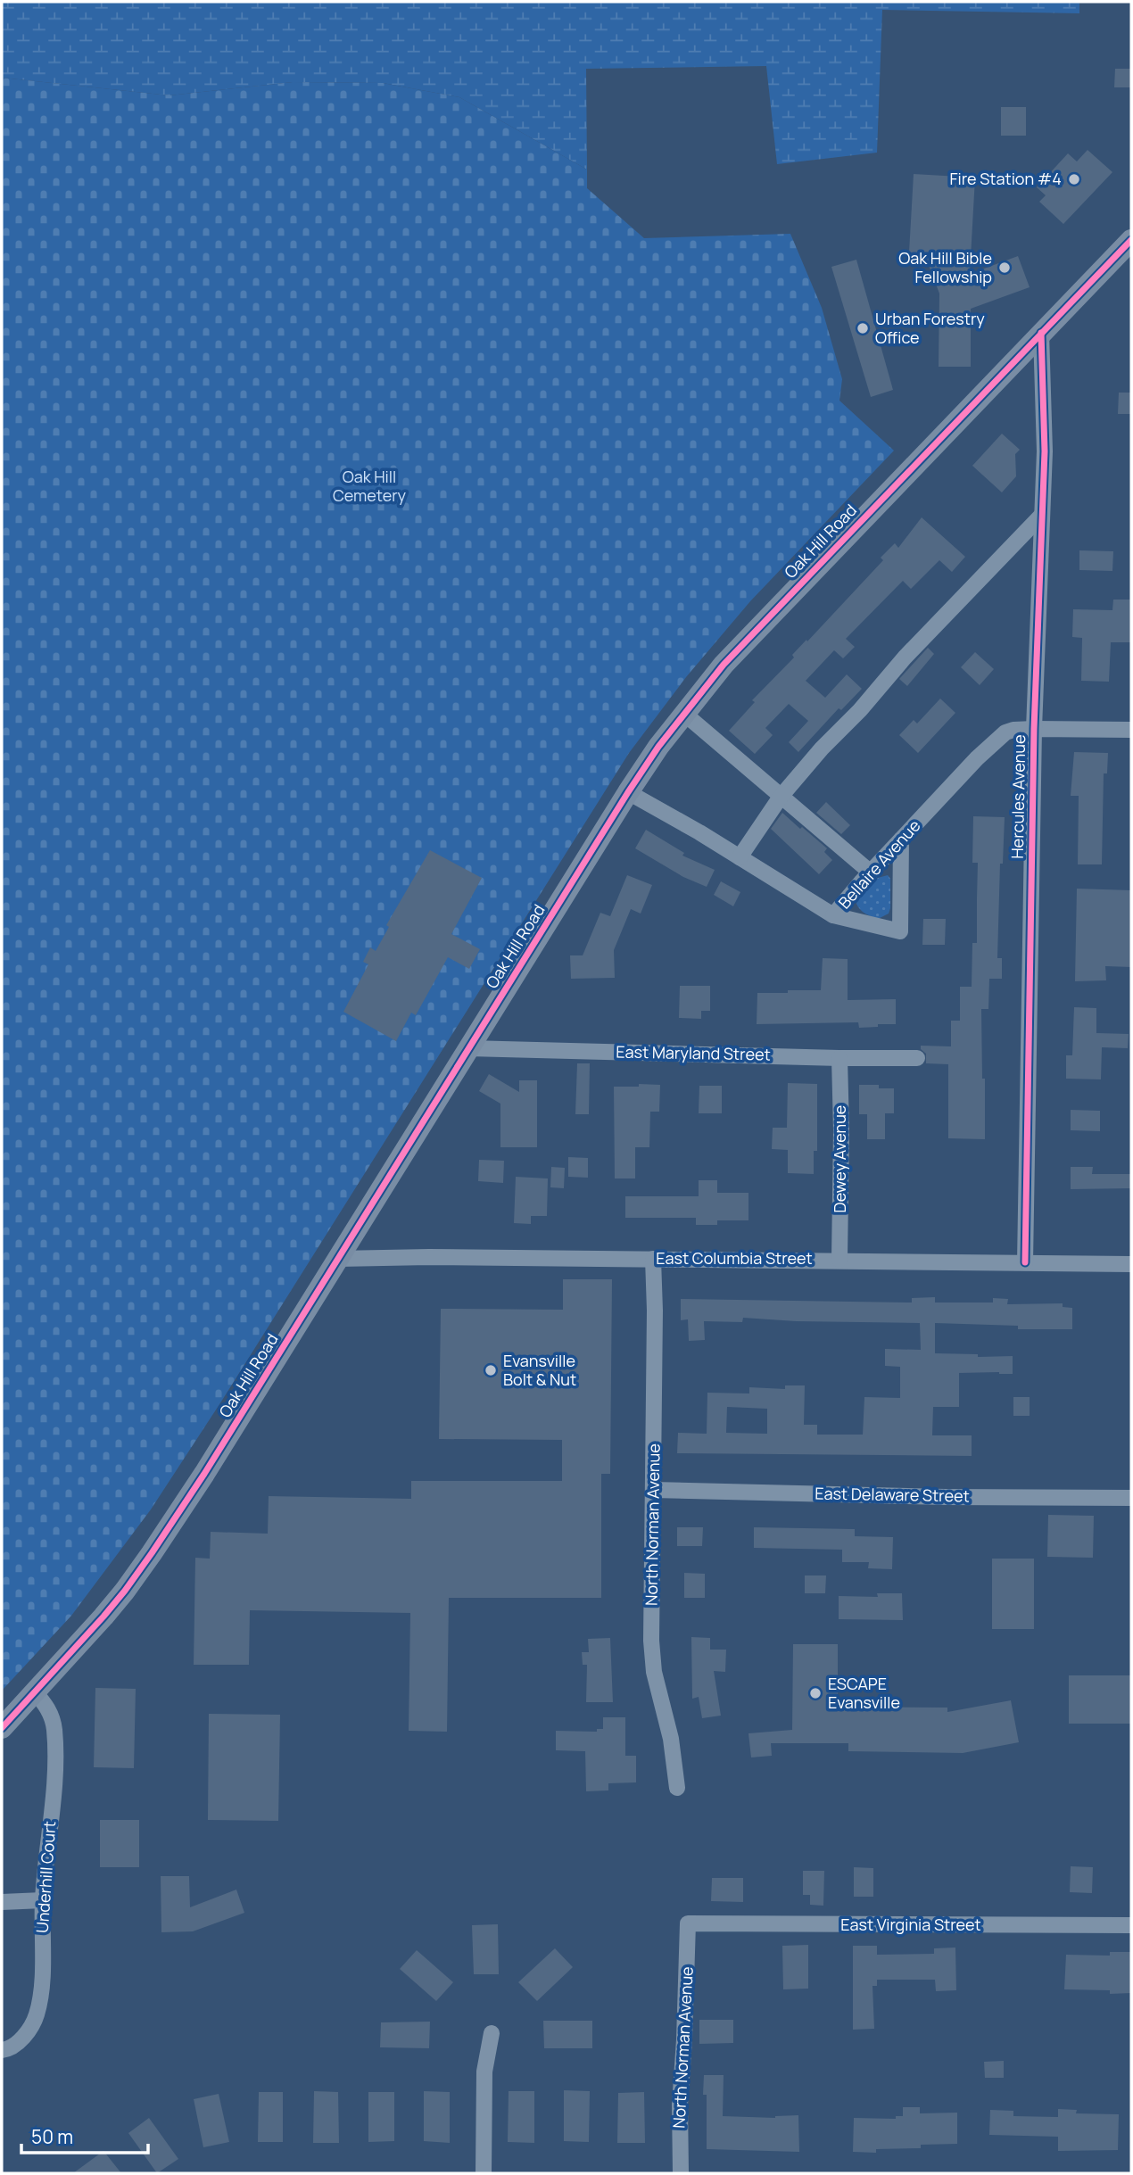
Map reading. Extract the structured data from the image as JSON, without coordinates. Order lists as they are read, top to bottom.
{
  "streets": {
    "main road": ["Oak Hill Road"],
    "street": [
      "Hercules Avenue",
      "Bellaire Avenue",
      "East Maryland Street",
      "Dewey Avenue",
      "East Columbia Street",
      "East Delaware Street",
      "North Norman Avenue",
      "Underhill Court",
      "East Virginia Street"
    ]
  },
  "crossings": [
    ["Oak Hill Road", "Hercules Avenue"],
    ["Oak Hill Road", "Bellaire Avenue"],
    ["Oak Hill Road", "East Maryland Street"],
    ["Oak Hill Road", "East Columbia Street"],
    ["Oak Hill Road", "Underhill Court"],
    ["Hercules Avenue", "Bellaire Avenue"],
    ["Hercules Avenue", "East Columbia Street"],
    ["East Maryland Street", "Dewey Avenue"],
    ["Dewey Avenue", "East Columbia Street"],
    ["East Columbia Street", "North Norman Avenue"],
    ["East Delaware Street", "North Norman Avenue"],
    ["North Norman Avenue", "East Virginia Street"]
  ],
  "parks": ["Oak Hill Cemetery"],
  "places": [
    "Fire Station #4",
    "Oak Hill Bible Fellowship",
    "Urban Forestry Office",
    "Evansville Bolt & Nut",
    "ESCAPE Evansville"
  ],
  "scale_bar": "50 m"
}
